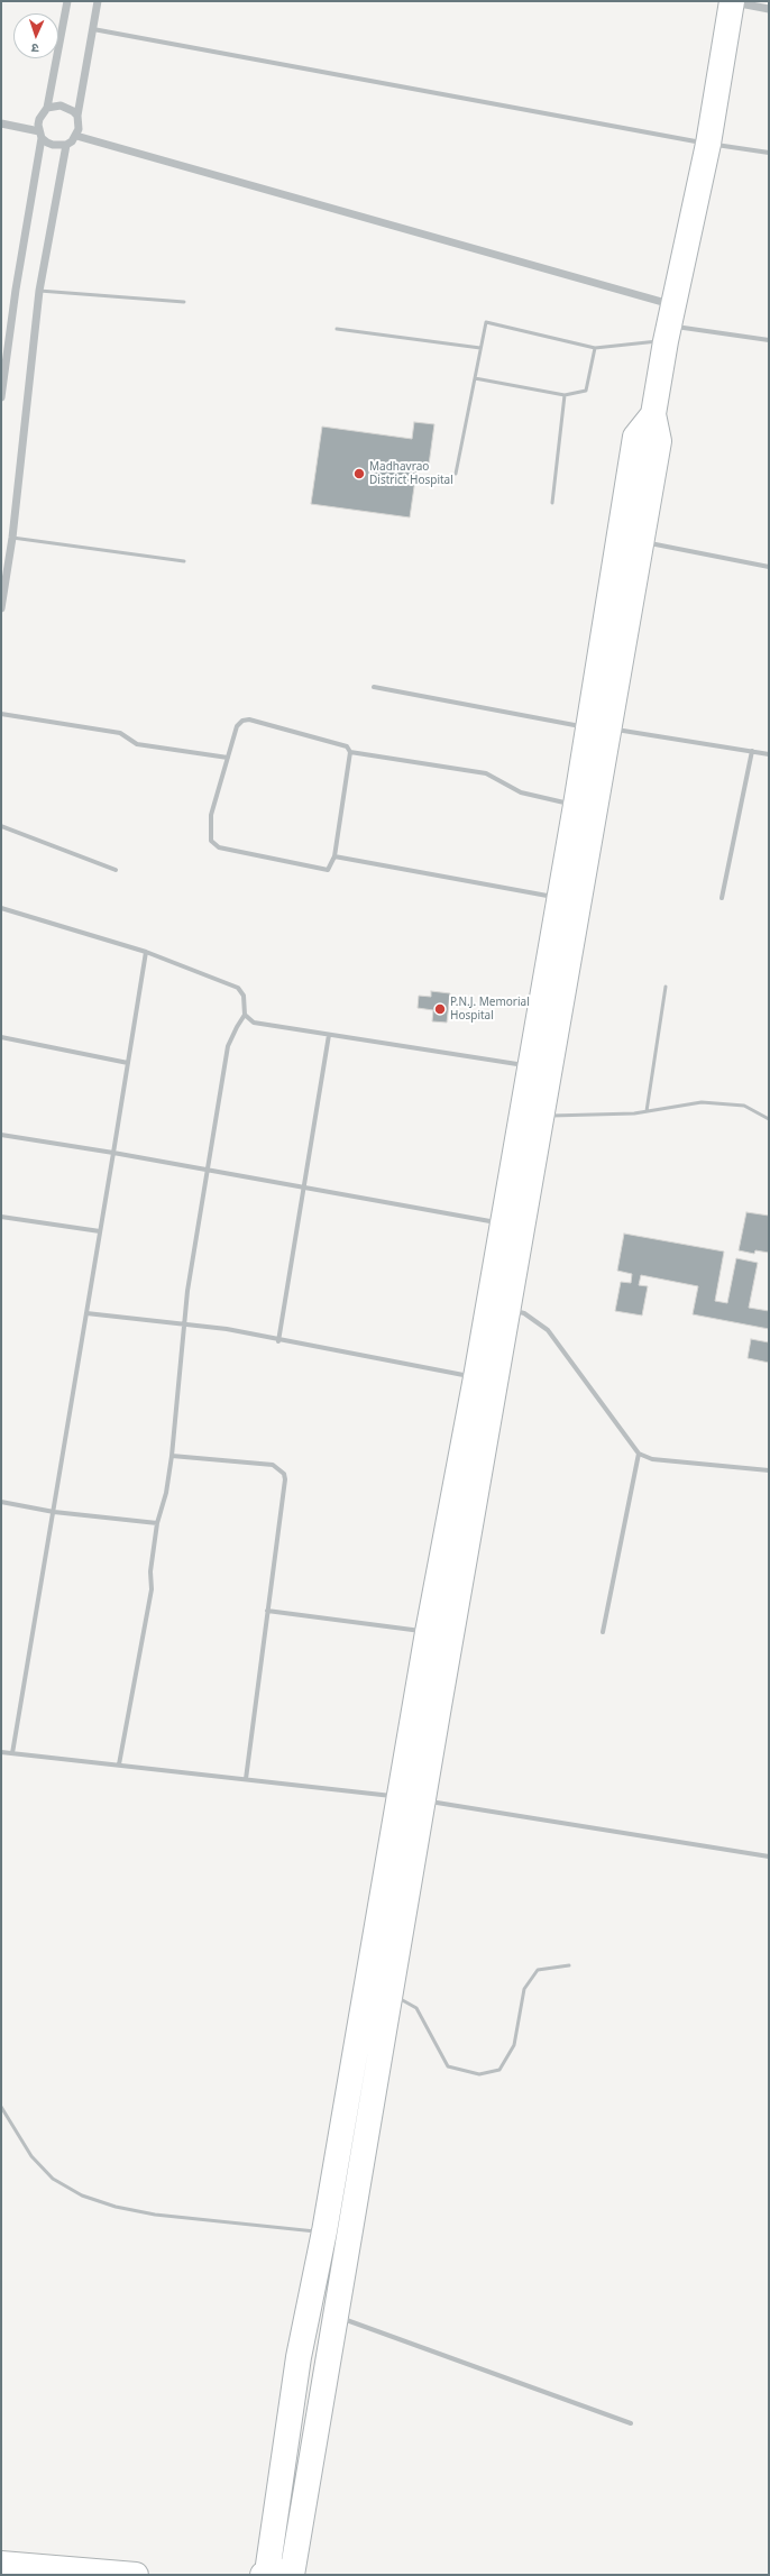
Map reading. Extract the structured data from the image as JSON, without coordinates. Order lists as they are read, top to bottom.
{
  "places": ["Madhavrao District Hospital", "P.N.J. Memorial Hospital"],
  "north": "bottom"
}
